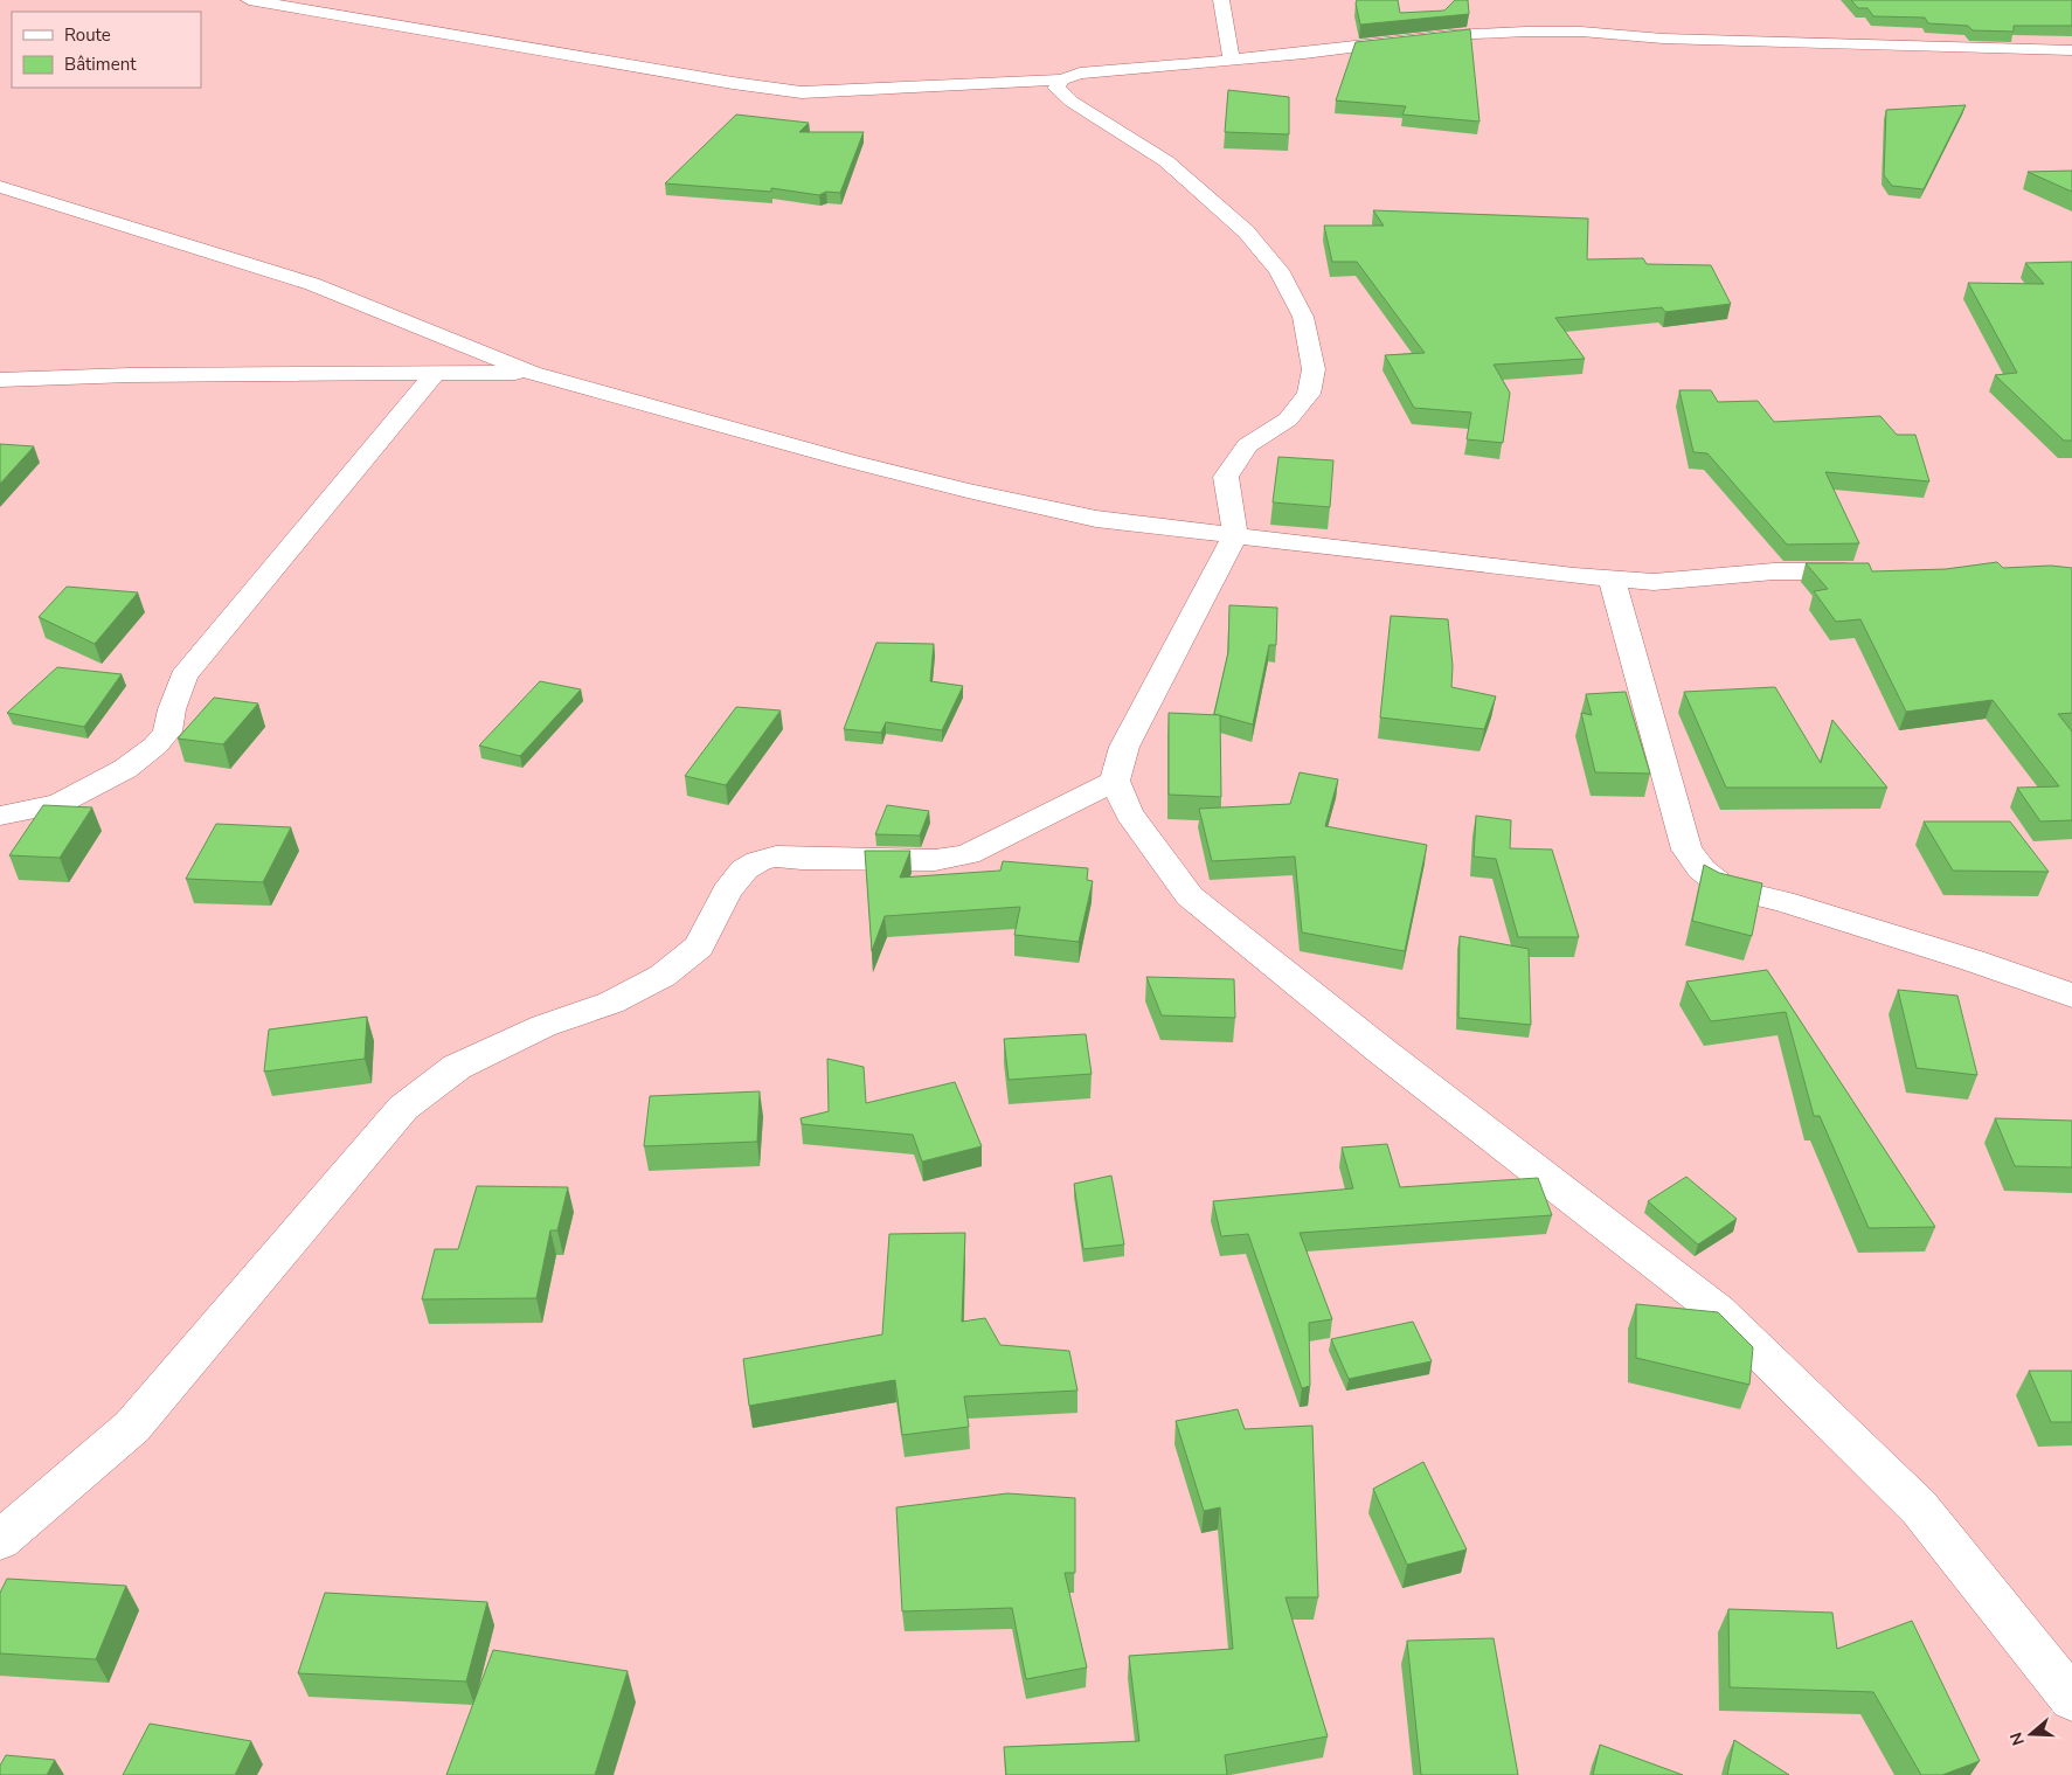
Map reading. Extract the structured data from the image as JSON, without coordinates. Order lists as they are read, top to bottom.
{
  "legend": ["Route", "Bâtiment"],
  "north": "left"
}
